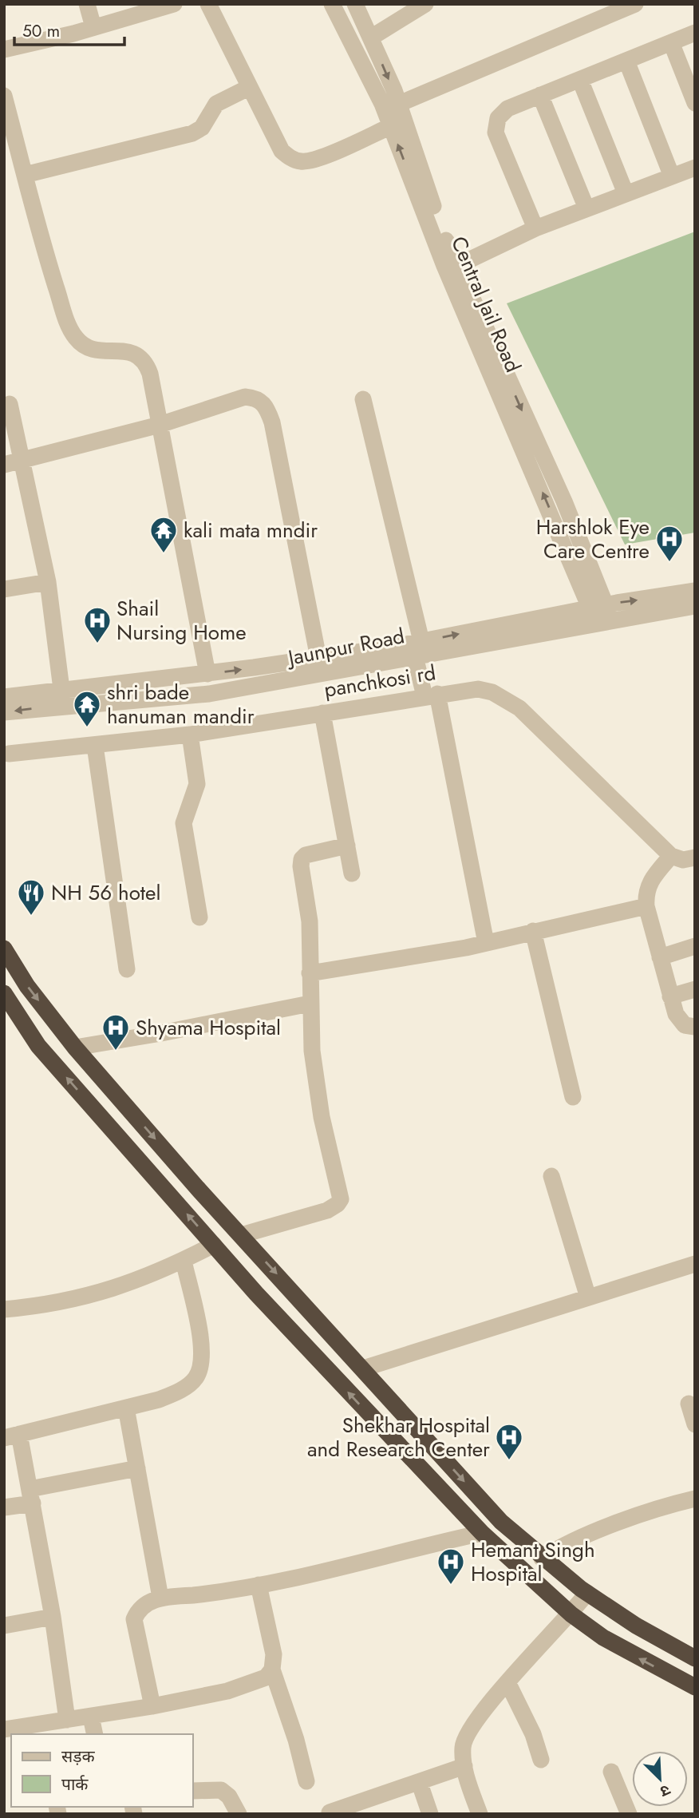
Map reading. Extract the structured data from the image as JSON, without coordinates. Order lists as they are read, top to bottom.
{
  "streets": {
    "street": ["Central Jail Road", "Jaunpur Road", "panchkosi rd"]
  },
  "crossings": [
    ["Central Jail Road", "Jaunpur Road"]
  ],
  "places": {
    "temple": ["kali mata mndir", "shri bade hanuman mandir"],
    "hospital": [
      "Harshlok Eye Care Centre",
      "Shail Nursing Home",
      "Shyama Hospital",
      "Shekhar Hospital and Research Center",
      "Hemant Singh Hospital"
    ],
    "restaurant": ["NH 56 hotel"]
  },
  "legend": ["सड़क", "पार्क"],
  "scale_bar": "50 m",
  "north": "bottom right"
}
